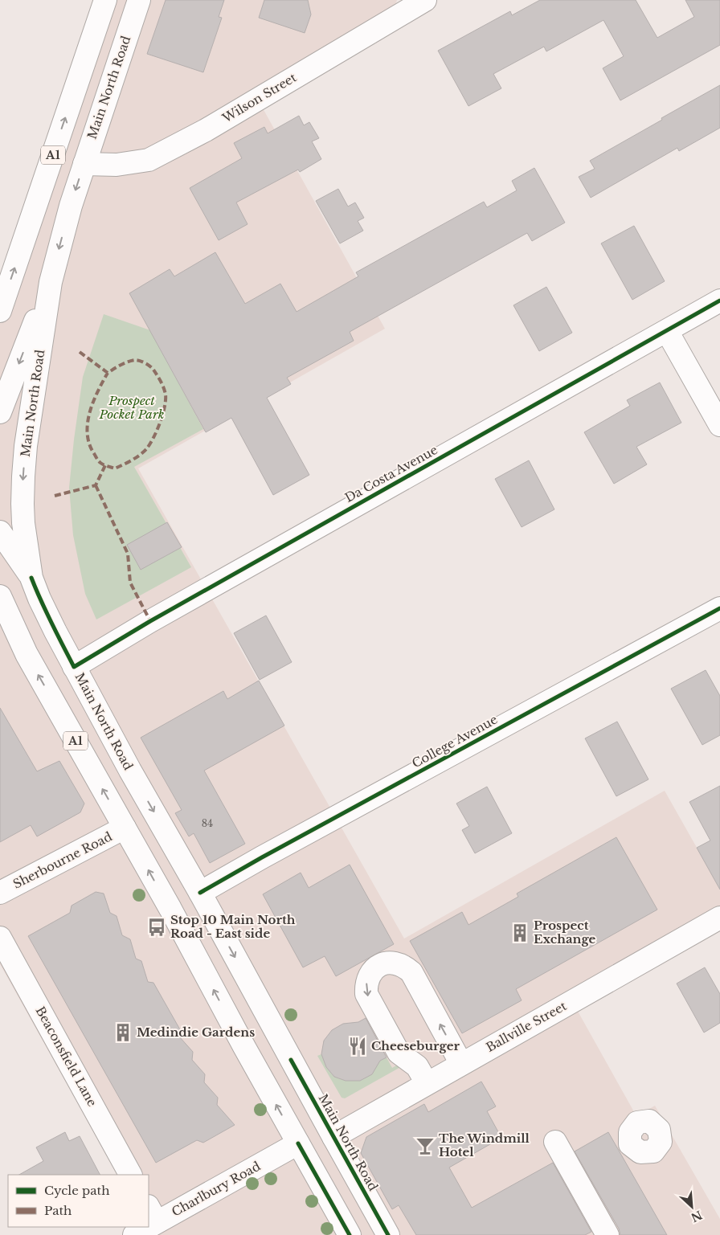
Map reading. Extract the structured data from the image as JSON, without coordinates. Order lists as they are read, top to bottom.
{
  "streets": {
    "main road": [
      "Main North Road",
      "Wilson Street",
      "A1",
      "Da Costa Avenue",
      "College Avenue",
      "Sherbourne Road",
      "Ballville Street",
      "Beaconsfield Lane",
      "Charlbury Road"
    ]
  },
  "crossings": [
    ["Main North Road", "Wilson Street"],
    ["Main North Road", "Da Costa Avenue"],
    ["Main North Road", "College Avenue"],
    ["Main North Road", "Ballville Street"],
    ["A1", "College Avenue"],
    ["A1", "Sherbourne Road"],
    ["A1", "Charlbury Road"]
  ],
  "parks": ["Prospect Pocket Park"],
  "places": {
    "bus stop": ["Stop 10 Main North Road - East side"],
    "building": ["Prospect Exchange", "Medindie Gardens"],
    "restaurant": ["Cheeseburger"],
    "bar": ["The Windmill Hotel"]
  },
  "house_numbers": ["84"],
  "legend": ["Cycle path", "Path"],
  "north": "bottom right"
}
